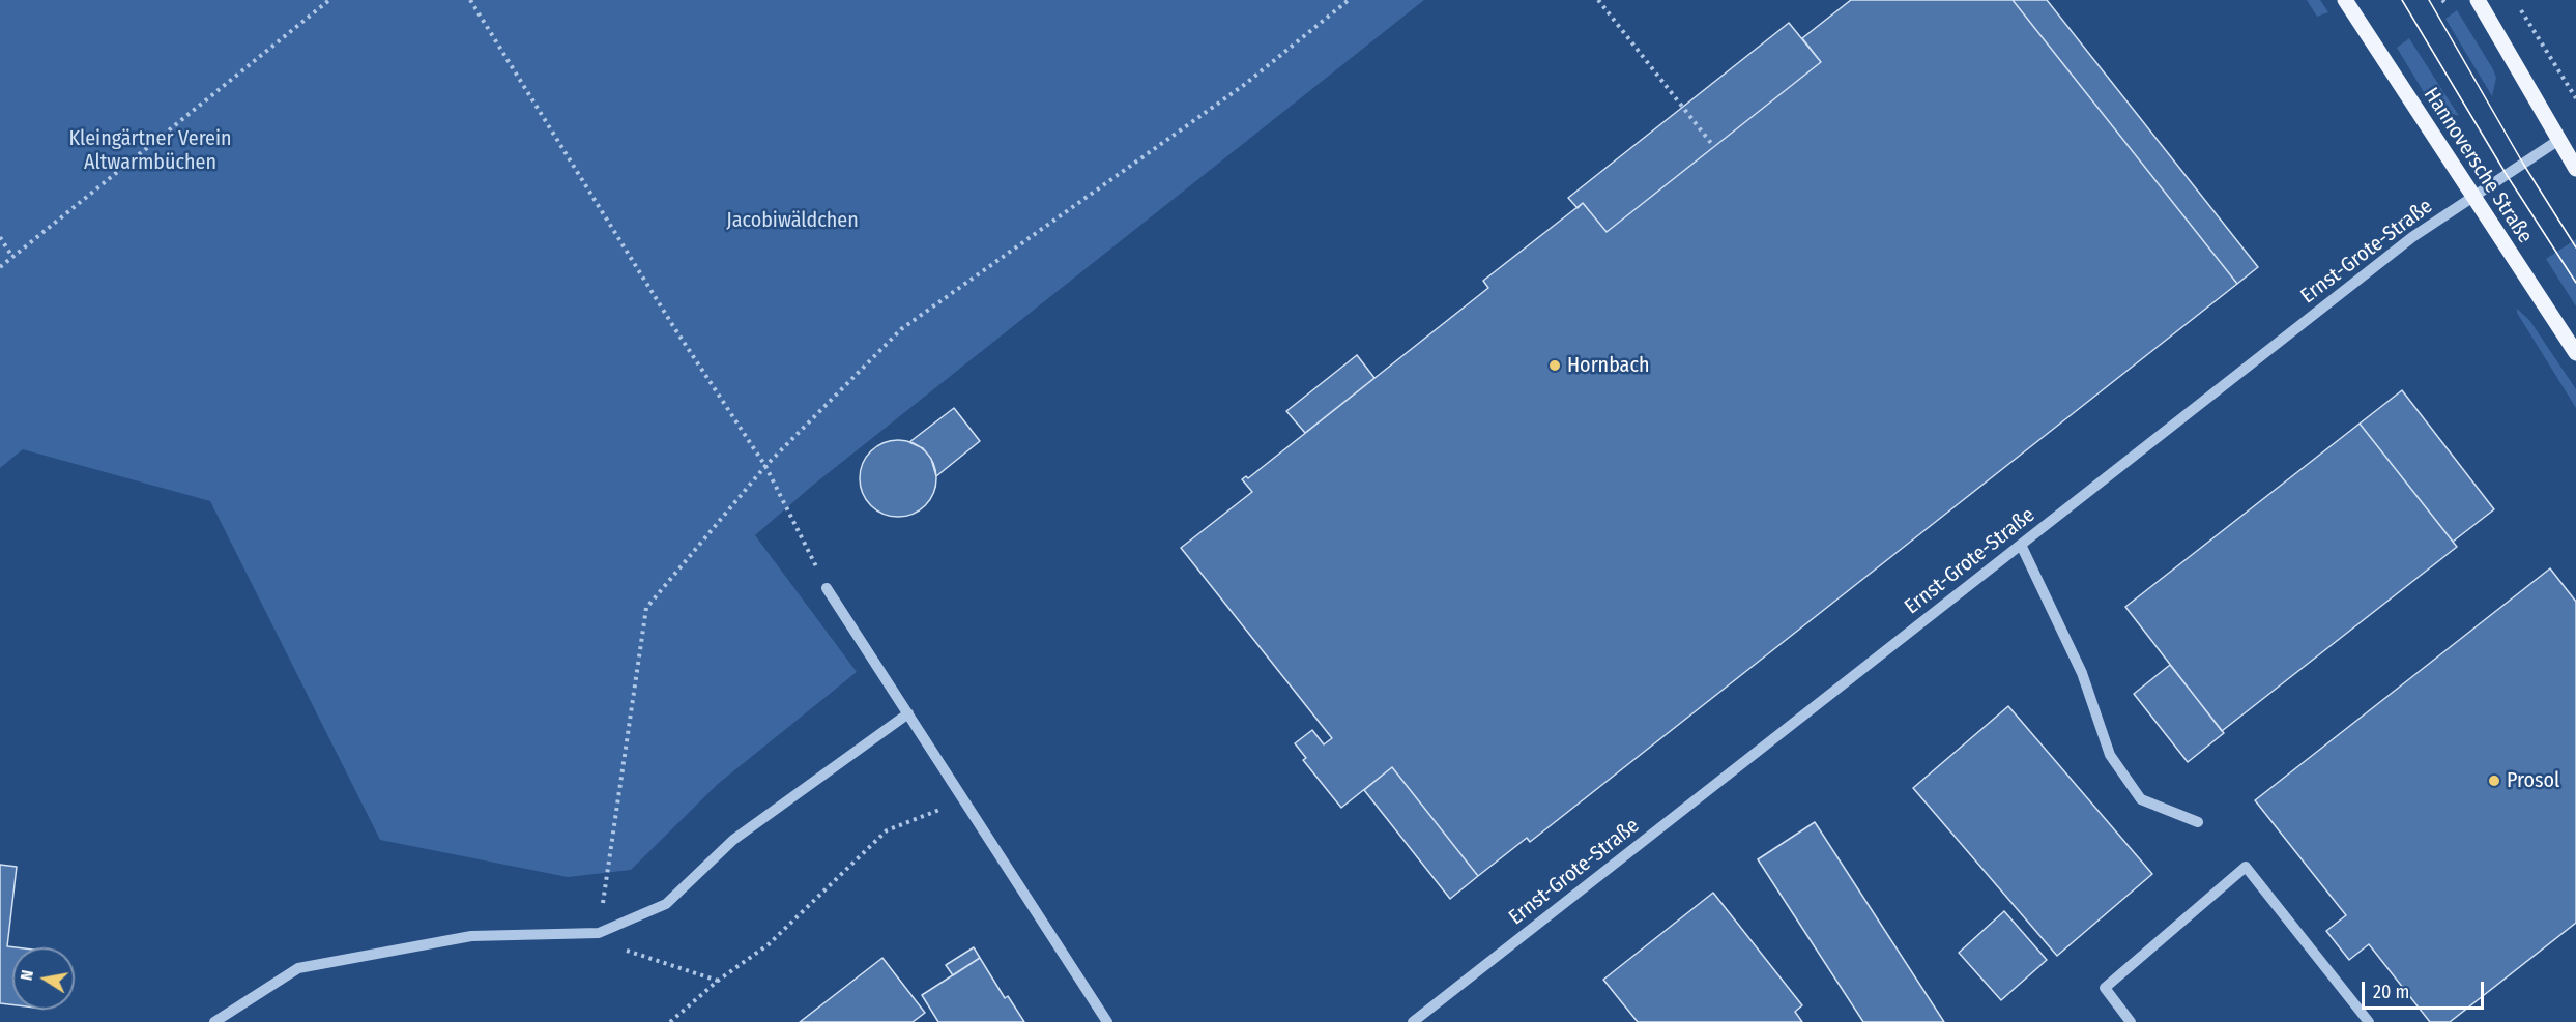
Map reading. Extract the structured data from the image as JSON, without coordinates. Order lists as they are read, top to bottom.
{
  "streets": {
    "main road": ["Hannoversche Straße"],
    "street": ["Ernst-Grote-Straße"]
  },
  "crossings": [
    ["Hannoversche Straße", "Ernst-Grote-Straße"]
  ],
  "parks": ["Kleingärtner Verein Altwarmbüchen", "Jacobiwäldchen"],
  "places": ["Hornbach", "Prosol"],
  "scale_bar": "20 m",
  "north": "left"
}
